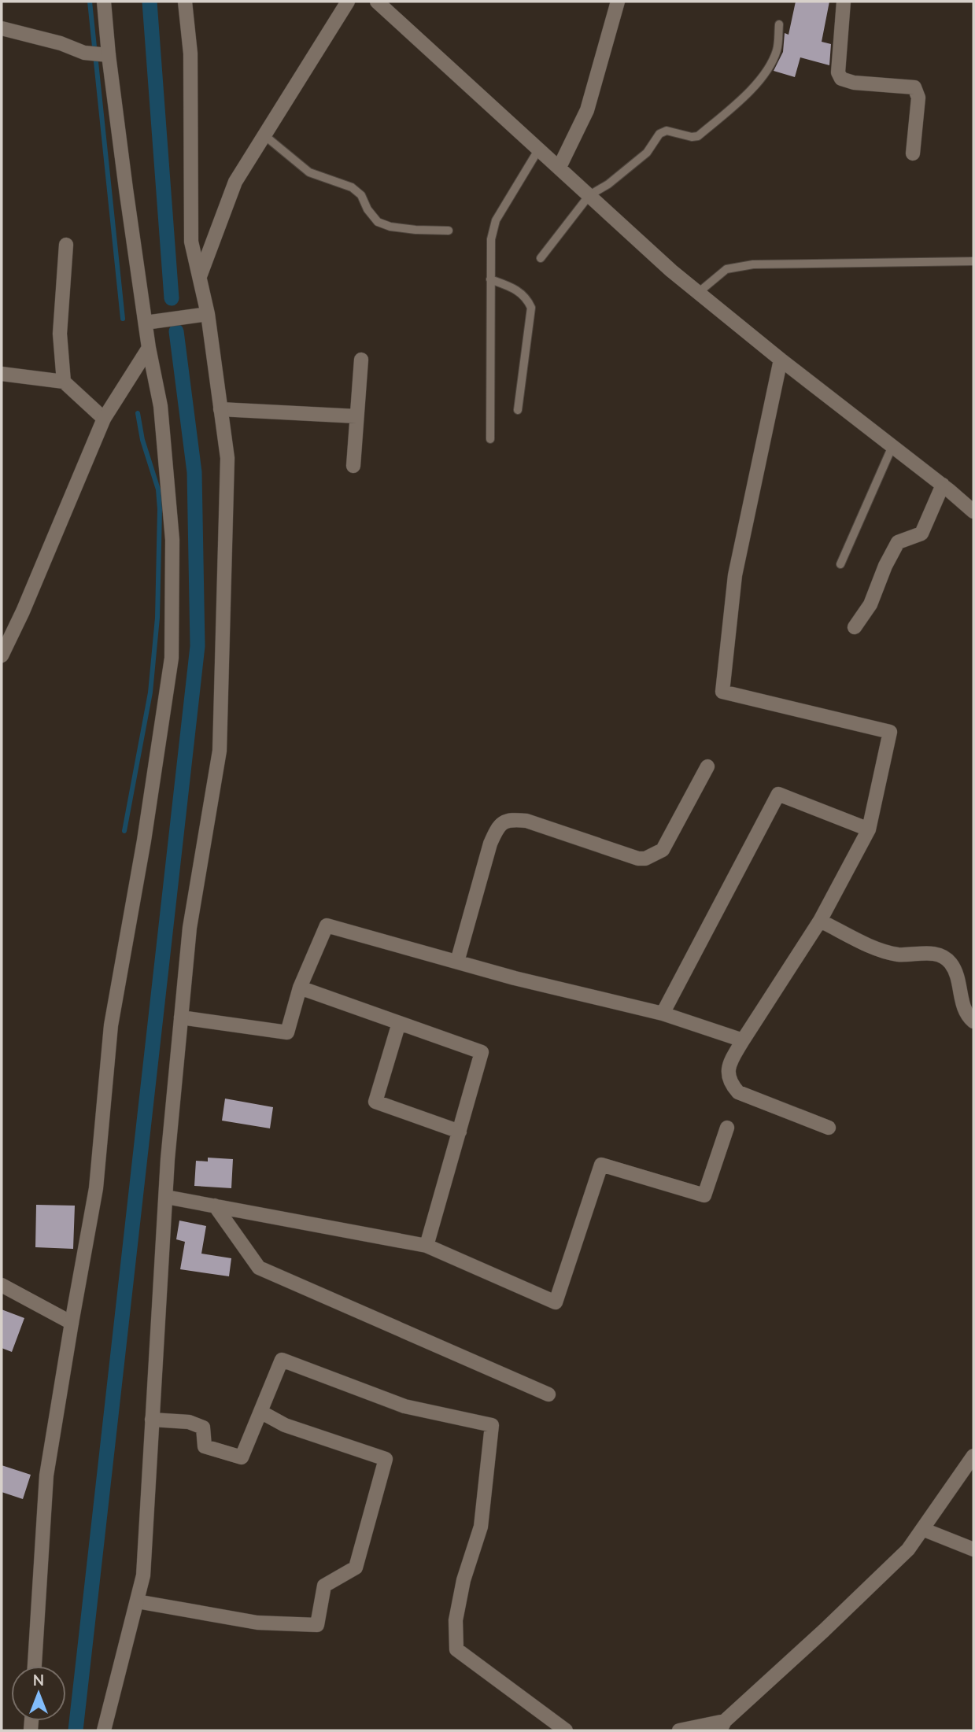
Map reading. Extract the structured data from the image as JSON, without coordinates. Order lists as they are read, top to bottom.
{
  "north": "top"
}
